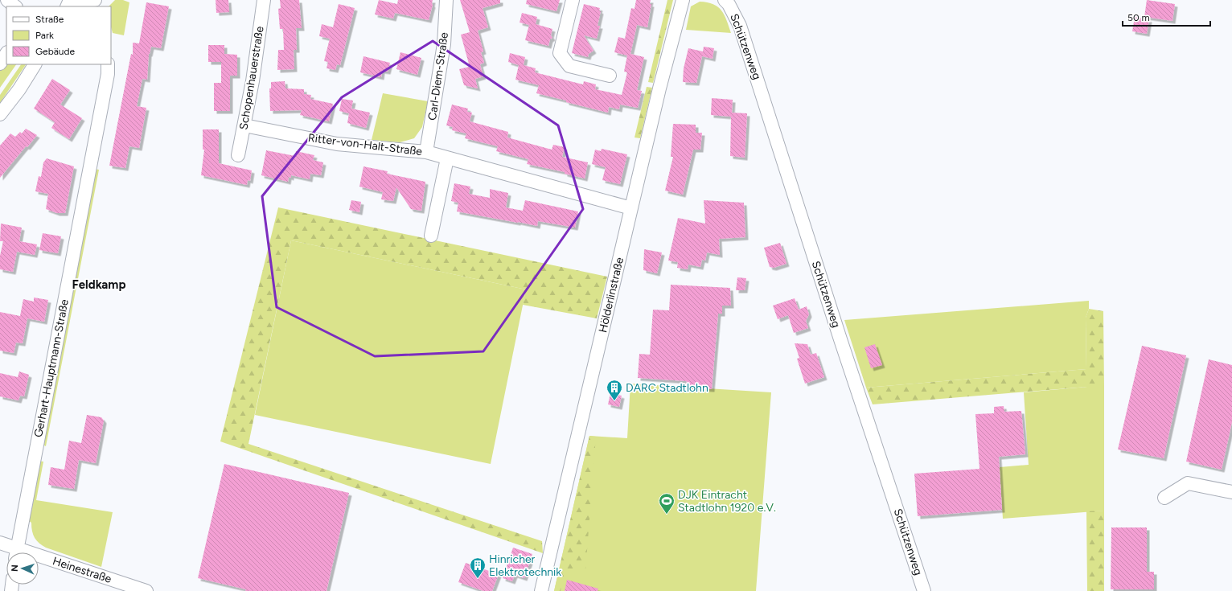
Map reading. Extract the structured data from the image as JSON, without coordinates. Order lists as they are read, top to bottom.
{
  "streets": {
    "street": [
      "Schützenweg",
      "Carl-Diem-Straße",
      "Schopenhauerstraße",
      "Ritter-von-Halt-Straße",
      "Hölderlinstraße",
      "Gerhart-Hauptmann-Straße",
      "Heinestraße"
    ]
  },
  "crossings": [
    ["Carl-Diem-Straße", "Ritter-von-Halt-Straße"],
    ["Schopenhauerstraße", "Ritter-von-Halt-Straße"],
    ["Ritter-von-Halt-Straße", "Hölderlinstraße"]
  ],
  "districts": ["Feldkamp"],
  "places": {
    "building": ["DARC Stadtlohn", "Hinricher Elektrotechnik"],
    "sports": ["DJK Eintracht Stadtlohn 1920 e.V."]
  },
  "legend": ["Straße", "Park", "Gebäude"],
  "scale_bar": "50 m",
  "north": "left"
}
